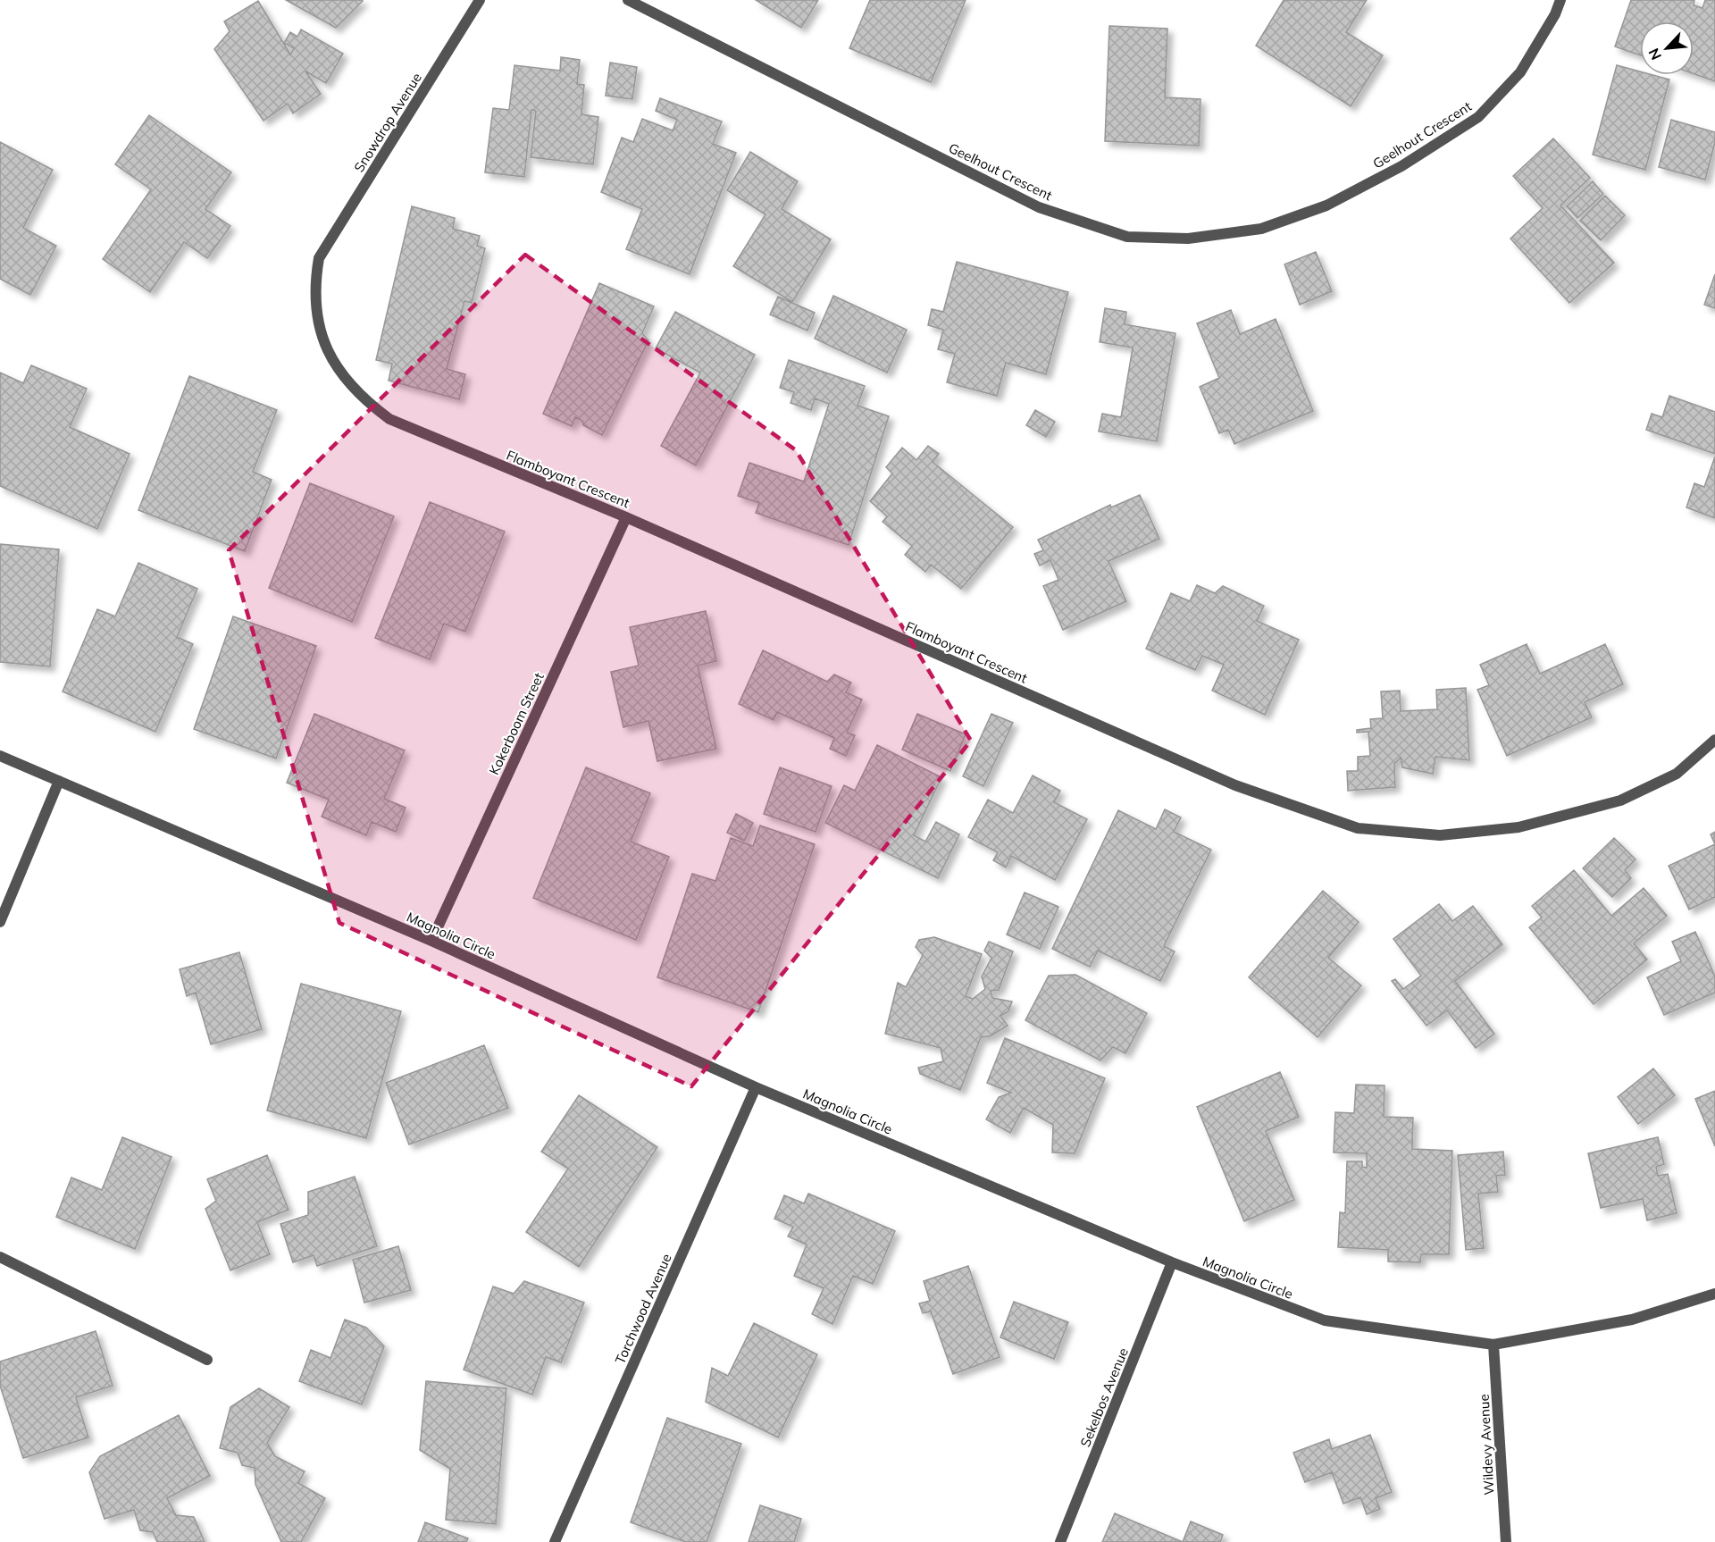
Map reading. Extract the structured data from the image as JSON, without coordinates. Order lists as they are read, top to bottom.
{
  "streets": {
    "street": [
      "Snowdrop Avenue",
      "Geelhout Crescent",
      "Flamboyant Crescent",
      "Kokerboom Street",
      "Magnolia Circle",
      "Torchwood Avenue",
      "Sekelbos Avenue",
      "Wildevy Avenue"
    ]
  },
  "crossings": [
    ["Snowdrop Avenue", "Flamboyant Crescent"],
    ["Flamboyant Crescent", "Kokerboom Street"],
    ["Kokerboom Street", "Magnolia Circle"],
    ["Magnolia Circle", "Torchwood Avenue"],
    ["Magnolia Circle", "Sekelbos Avenue"],
    ["Magnolia Circle", "Wildevy Avenue"]
  ],
  "north": "bottom left"
}
